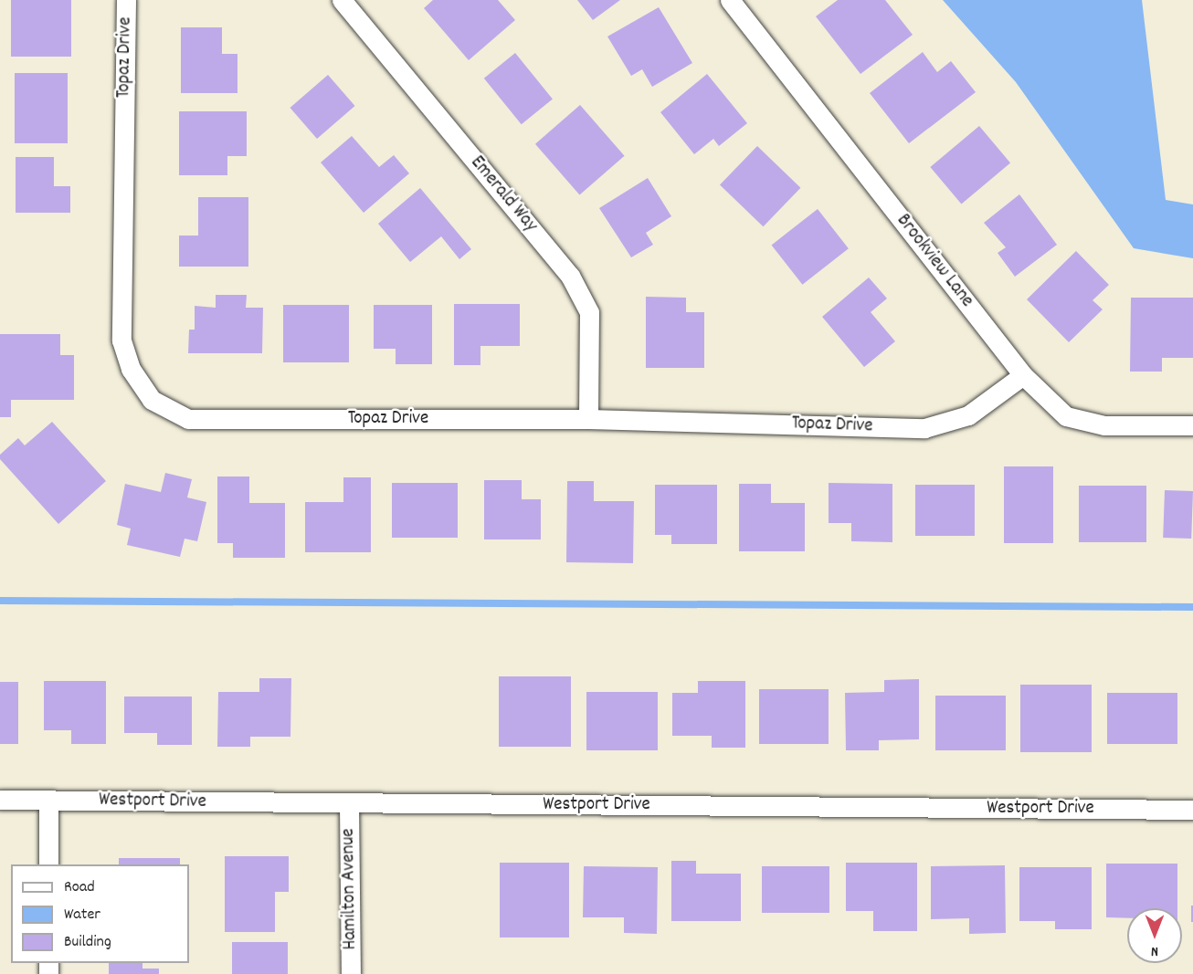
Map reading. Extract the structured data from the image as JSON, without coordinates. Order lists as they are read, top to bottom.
{
  "streets": {
    "street": [
      "Topaz Drive",
      "Emerald Way",
      "Brookview Lane",
      "Westport Drive",
      "Hamilton Avenue"
    ]
  },
  "crossings": [
    ["Topaz Drive", "Emerald Way"],
    ["Topaz Drive", "Brookview Lane"],
    ["Westport Drive", "Hamilton Avenue"]
  ],
  "legend": ["Road", "Water", "Building"],
  "north": "bottom"
}
